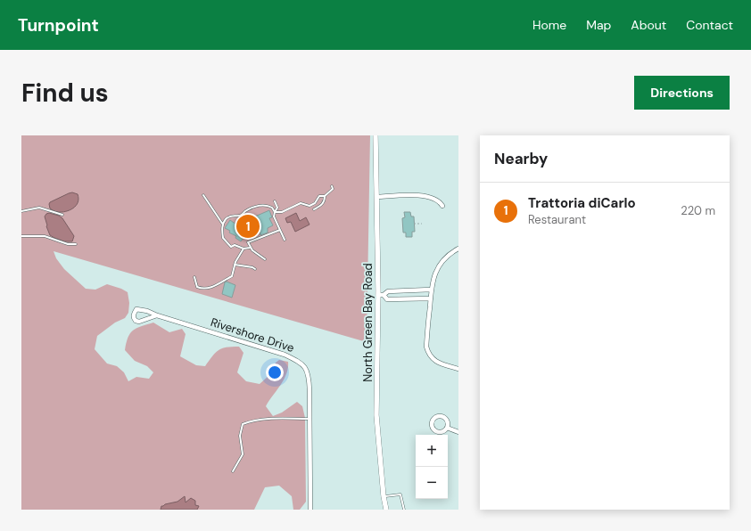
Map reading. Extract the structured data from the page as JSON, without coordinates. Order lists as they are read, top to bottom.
{
  "streets": {
    "street": ["North Green Bay Road", "Rivershore Drive"]
  },
  "page": {
    "header": "Turnpoint",
    "nav": [
      "Home",
      "Map",
      "About",
      "Contact"
    ],
    "buttons": "Directions",
    "title": "Find us",
    "heading": "Nearby",
    "list": [
      {
        "mark": "1",
        "name": "Trattoria diCarlo",
        "note": "Restaurant",
        "value": "220 m"
      }
    ],
    "pins": "1",
    "map_buttons": ["+", "−"]
  }
}
